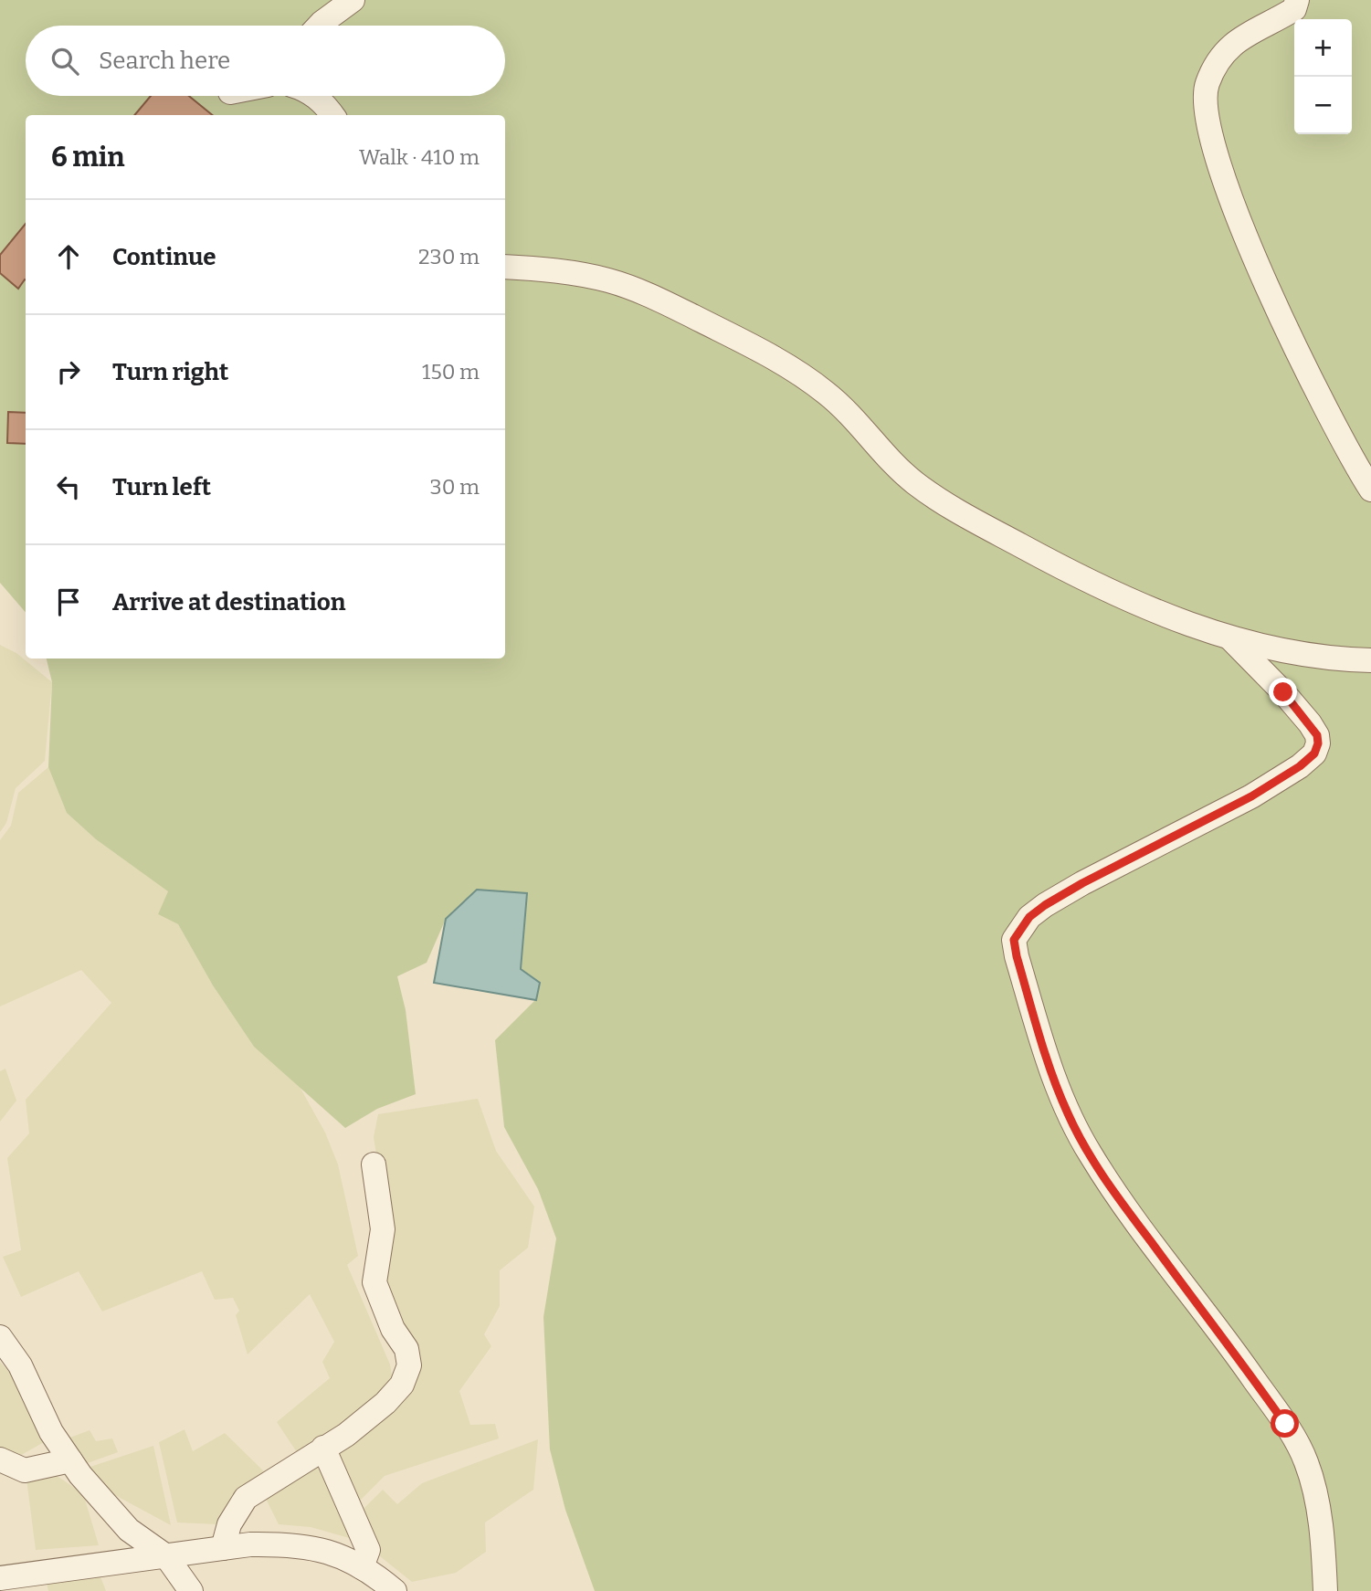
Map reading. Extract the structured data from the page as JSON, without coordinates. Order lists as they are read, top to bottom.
{
  "page": {
    "map_buttons": ["+", "−"],
    "search": "Search here",
    "heading": ["6 min", "Walk · 410 m"],
    "list": [
      ["Continue", "230 m"],
      ["Turn right", "150 m"],
      ["Turn left", "30 m"],
      "Arrive at destination"
    ]
  }
}
